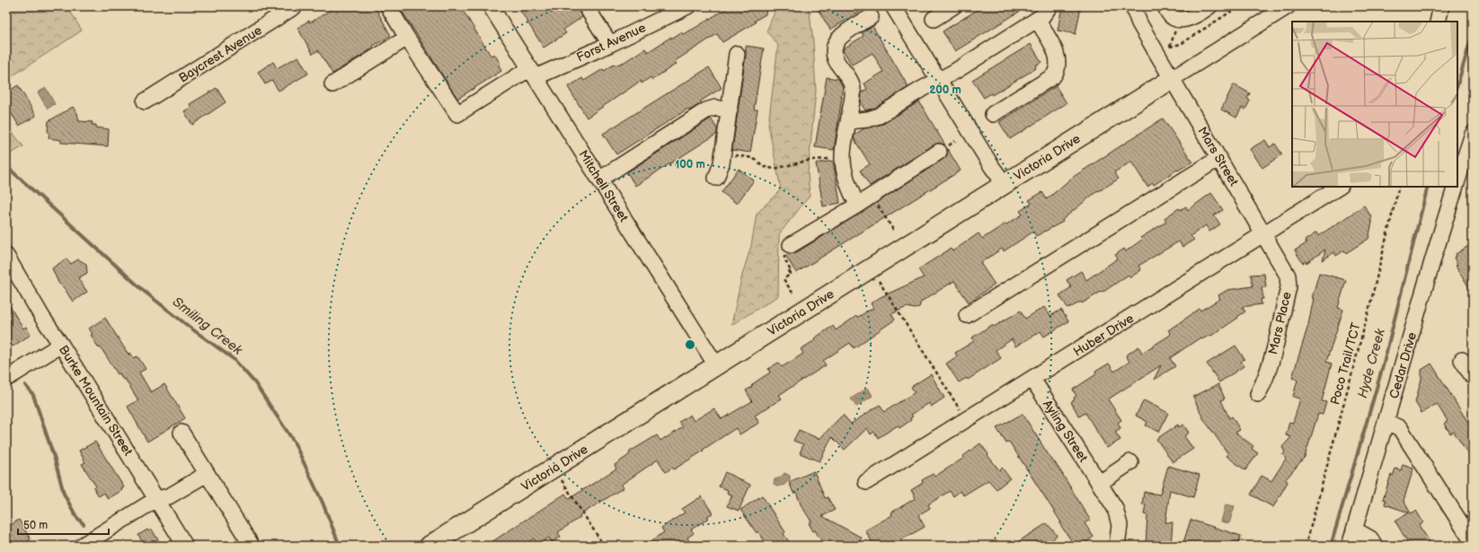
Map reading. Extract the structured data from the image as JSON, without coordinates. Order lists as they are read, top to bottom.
{
  "streets": {
    "main road": ["Victoria Drive"],
    "street": [
      "Forst Avenue",
      "Baycrest Avenue",
      "Mars Street",
      "Mitchell Street",
      "Mars Place",
      "Huber Drive",
      "Cedar Drive",
      "Burke Mountain Street",
      "Ayling Street"
    ],
    "path": ["Poco Trail/TCT"]
  },
  "crossings": [
    ["Forst Avenue", "Mitchell Street"],
    ["Mars Street", "Victoria Drive"],
    ["Mars Street", "Mars Place"],
    ["Mars Street", "Huber Drive"],
    ["Victoria Drive", "Mitchell Street"],
    ["Mars Place", "Huber Drive"],
    ["Huber Drive", "Ayling Street"]
  ],
  "water": ["Smiling Creek", "Hyde Creek"],
  "scale_bar": "50 m",
  "rings": ["200 m", "100 m"]
}
